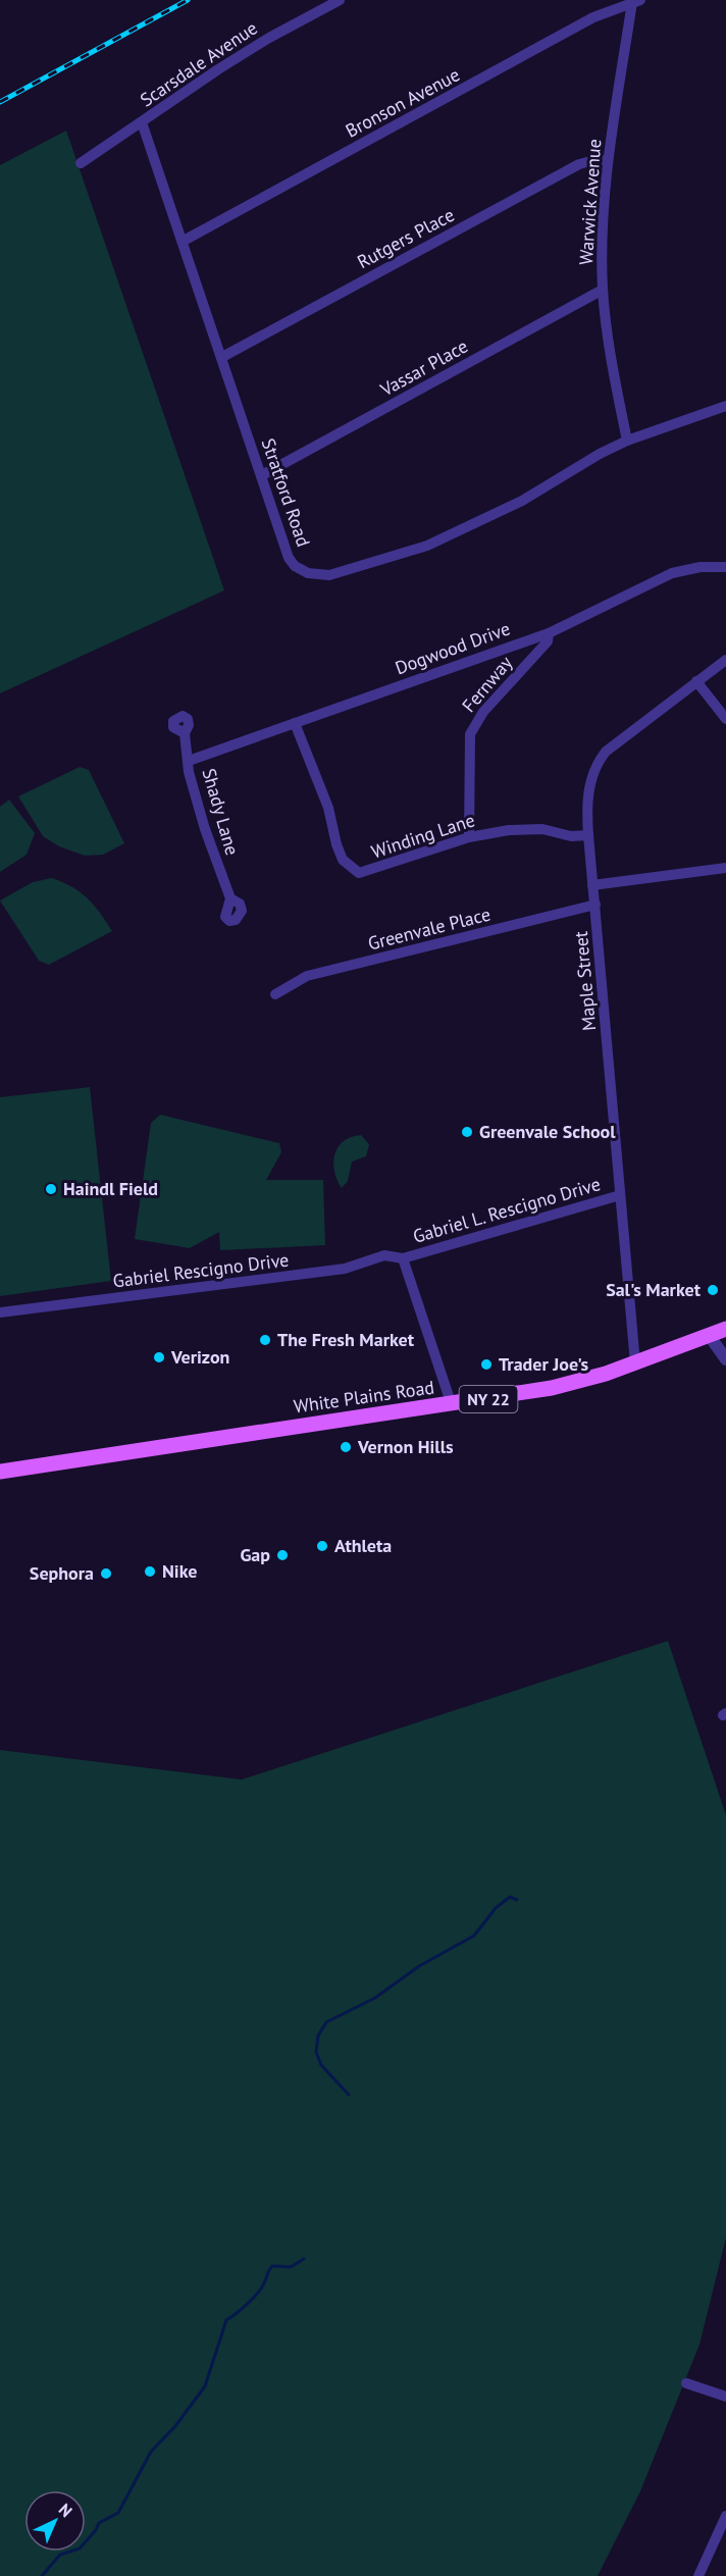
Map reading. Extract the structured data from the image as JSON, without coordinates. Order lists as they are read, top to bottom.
{
  "streets": {
    "main road": ["White Plains Road", "NY 22"],
    "street": [
      "Scarsdale Avenue",
      "Bronson Avenue",
      "Warwick Avenue",
      "Rutgers Place",
      "Vassar Place",
      "Stratford Road",
      "Dogwood Drive",
      "Fernway",
      "Shady Lane",
      "Winding Lane",
      "Greenvale Place",
      "Maple Street",
      "Gabriel L. Rescigno Drive",
      "Gabriel Rescigno Drive"
    ]
  },
  "crossings": [
    ["Scarsdale Avenue", "Stratford Road"],
    ["Bronson Avenue", "Warwick Avenue"],
    ["Bronson Avenue", "Stratford Road"],
    ["Warwick Avenue", "Rutgers Place"],
    ["Warwick Avenue", "Vassar Place"],
    ["Warwick Avenue", "Stratford Road"],
    ["Rutgers Place", "Stratford Road"],
    ["Vassar Place", "Stratford Road"],
    ["Dogwood Drive", "Fernway"],
    ["Dogwood Drive", "Shady Lane"],
    ["Dogwood Drive", "Winding Lane"],
    ["Fernway", "Winding Lane"],
    ["Winding Lane", "Maple Street"],
    ["Greenvale Place", "Maple Street"],
    ["Maple Street", "Gabriel L. Rescigno Drive"],
    ["Maple Street", "White Plains Road"],
    ["Gabriel L. Rescigno Drive", "Gabriel Rescigno Drive"]
  ],
  "places": [
    "Greenvale School",
    "Haindl Field",
    "Sal's Market",
    "The Fresh Market",
    "Verizon",
    "Trader Joe's",
    "Vernon Hills",
    "Athleta",
    "Gap",
    "Nike",
    "Sephora"
  ],
  "north": "top right"
}
